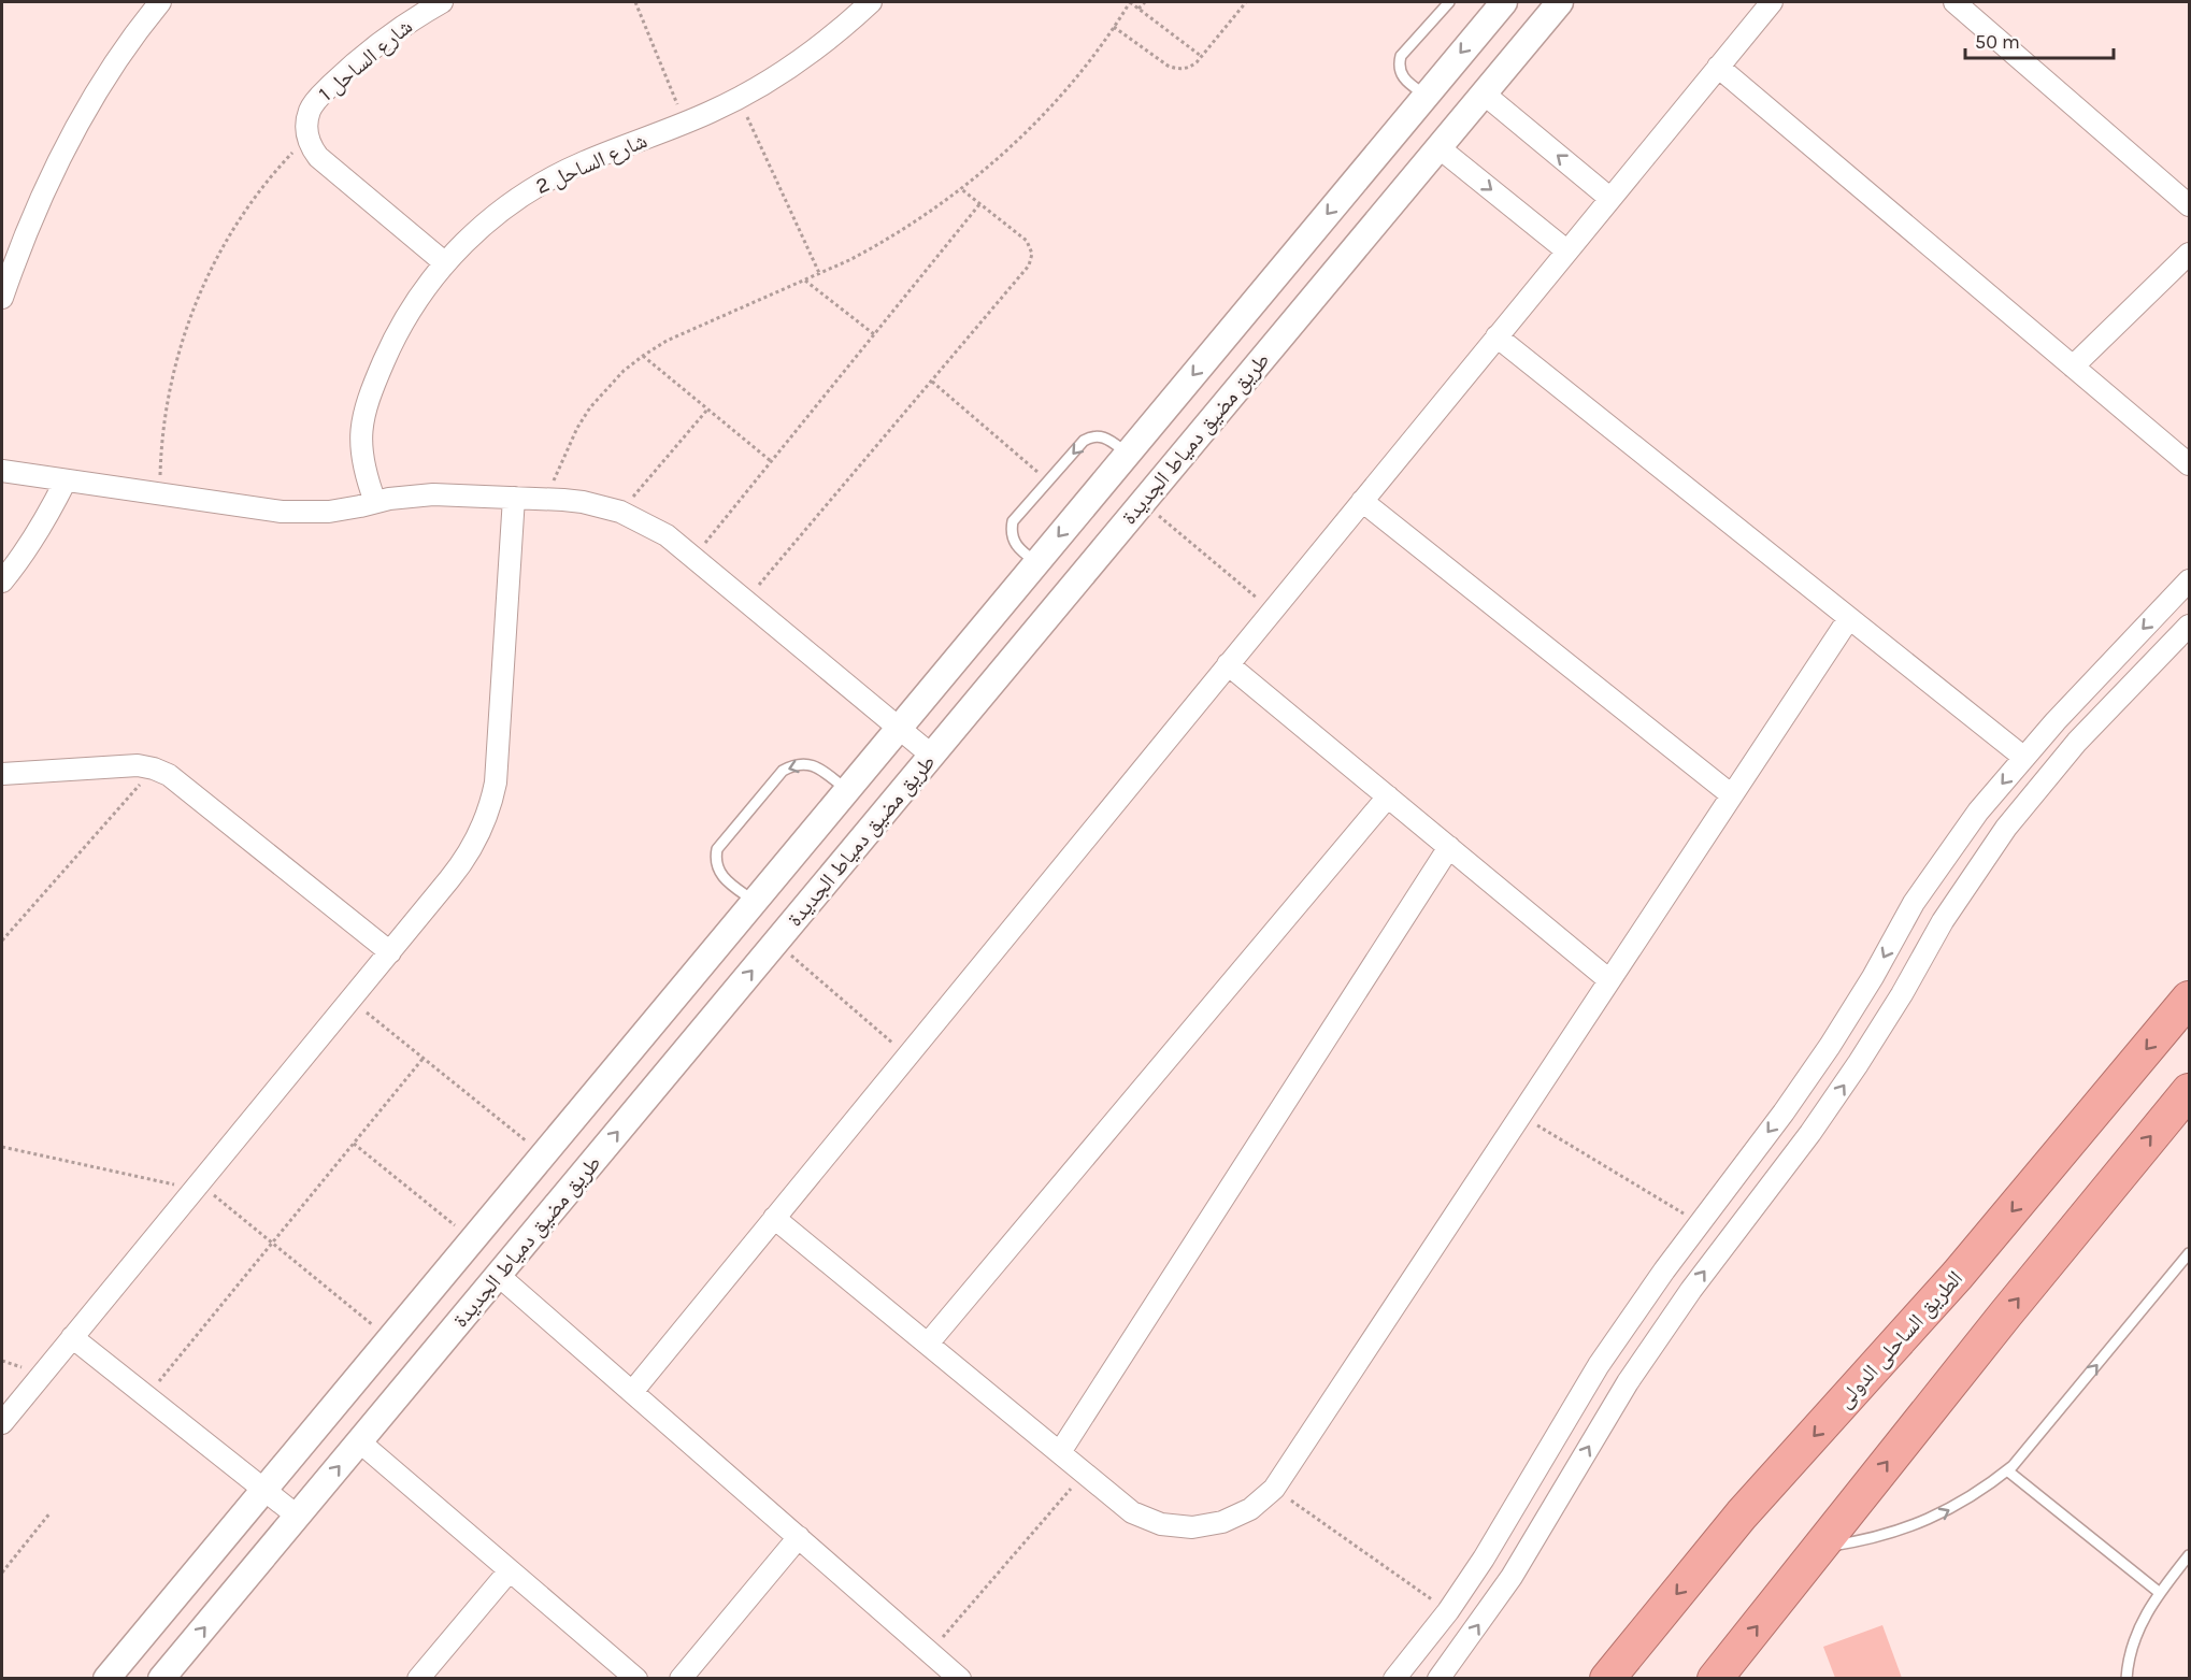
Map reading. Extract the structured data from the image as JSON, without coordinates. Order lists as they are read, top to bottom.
{
  "streets": {
    "highway": ["الطريق الساحلى الدولى"],
    "street": ["شارع الساحل 1", "شارع الساحل 2", "طريق مضيق دمياط الجديدة"]
  },
  "scale_bar": "50 m"
}
